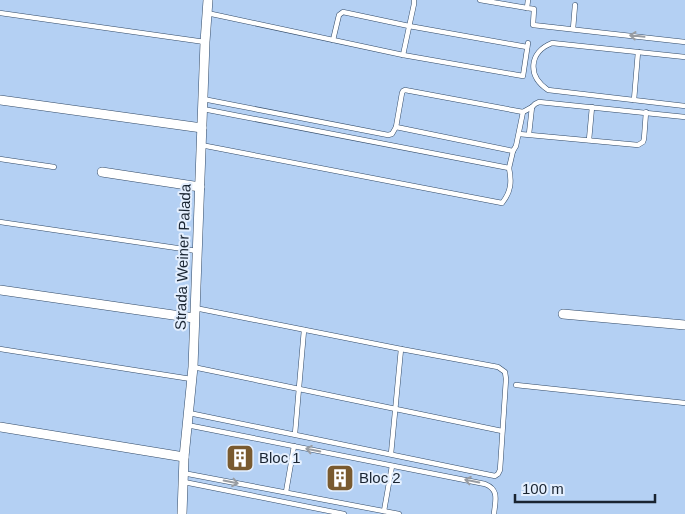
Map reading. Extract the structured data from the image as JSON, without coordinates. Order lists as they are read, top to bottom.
{
  "streets": {
    "street": ["Strada Weiner Palada"]
  },
  "places": {
    "building": ["Bloc 1", "Bloc 2"]
  },
  "scale_bar": "100 m"
}
